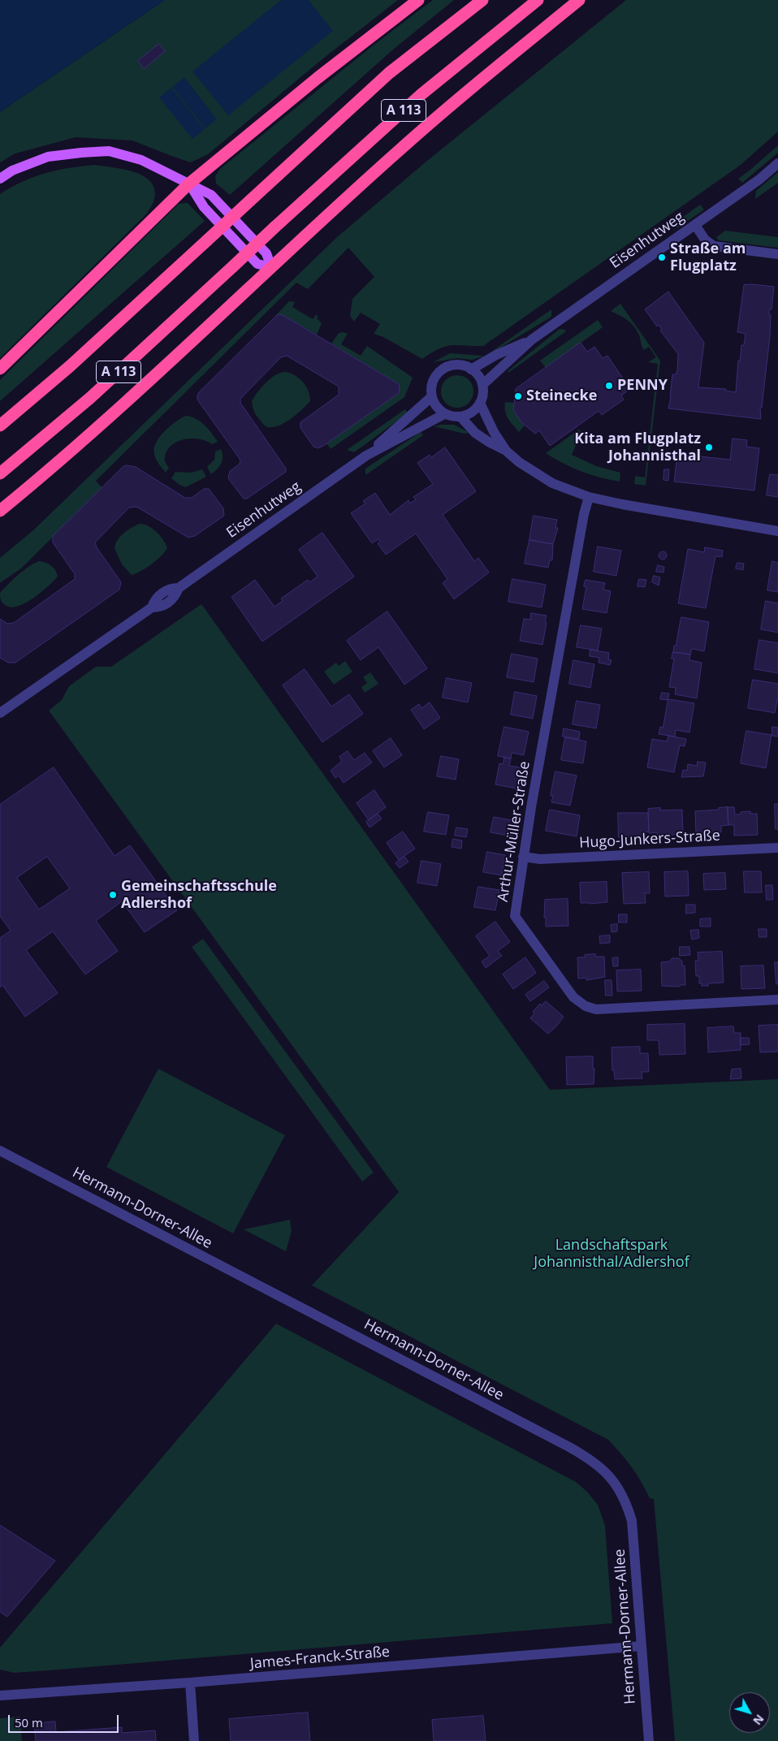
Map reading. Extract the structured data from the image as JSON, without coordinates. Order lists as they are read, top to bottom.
{
  "streets": {
    "highway": ["A 113"],
    "street": [
      "Eisenhutweg",
      "Arthur-Müller-Straße",
      "Hugo-Junkers-Straße",
      "Hermann-Dorner-Allee",
      "James-Franck-Straße"
    ]
  },
  "crossings": [
    ["Arthur-Müller-Straße", "Hugo-Junkers-Straße"],
    ["Hermann-Dorner-Allee", "James-Franck-Straße"]
  ],
  "parks": ["Landschaftspark Johannisthal/Adlershof"],
  "places": [
    "Straße am Flugplatz",
    "PENNY",
    "Steinecke",
    "Kita am Flugplatz Johannisthal",
    "Gemeinschaftsschule Adlershof"
  ],
  "scale_bar": "50 m",
  "north": "bottom right"
}
